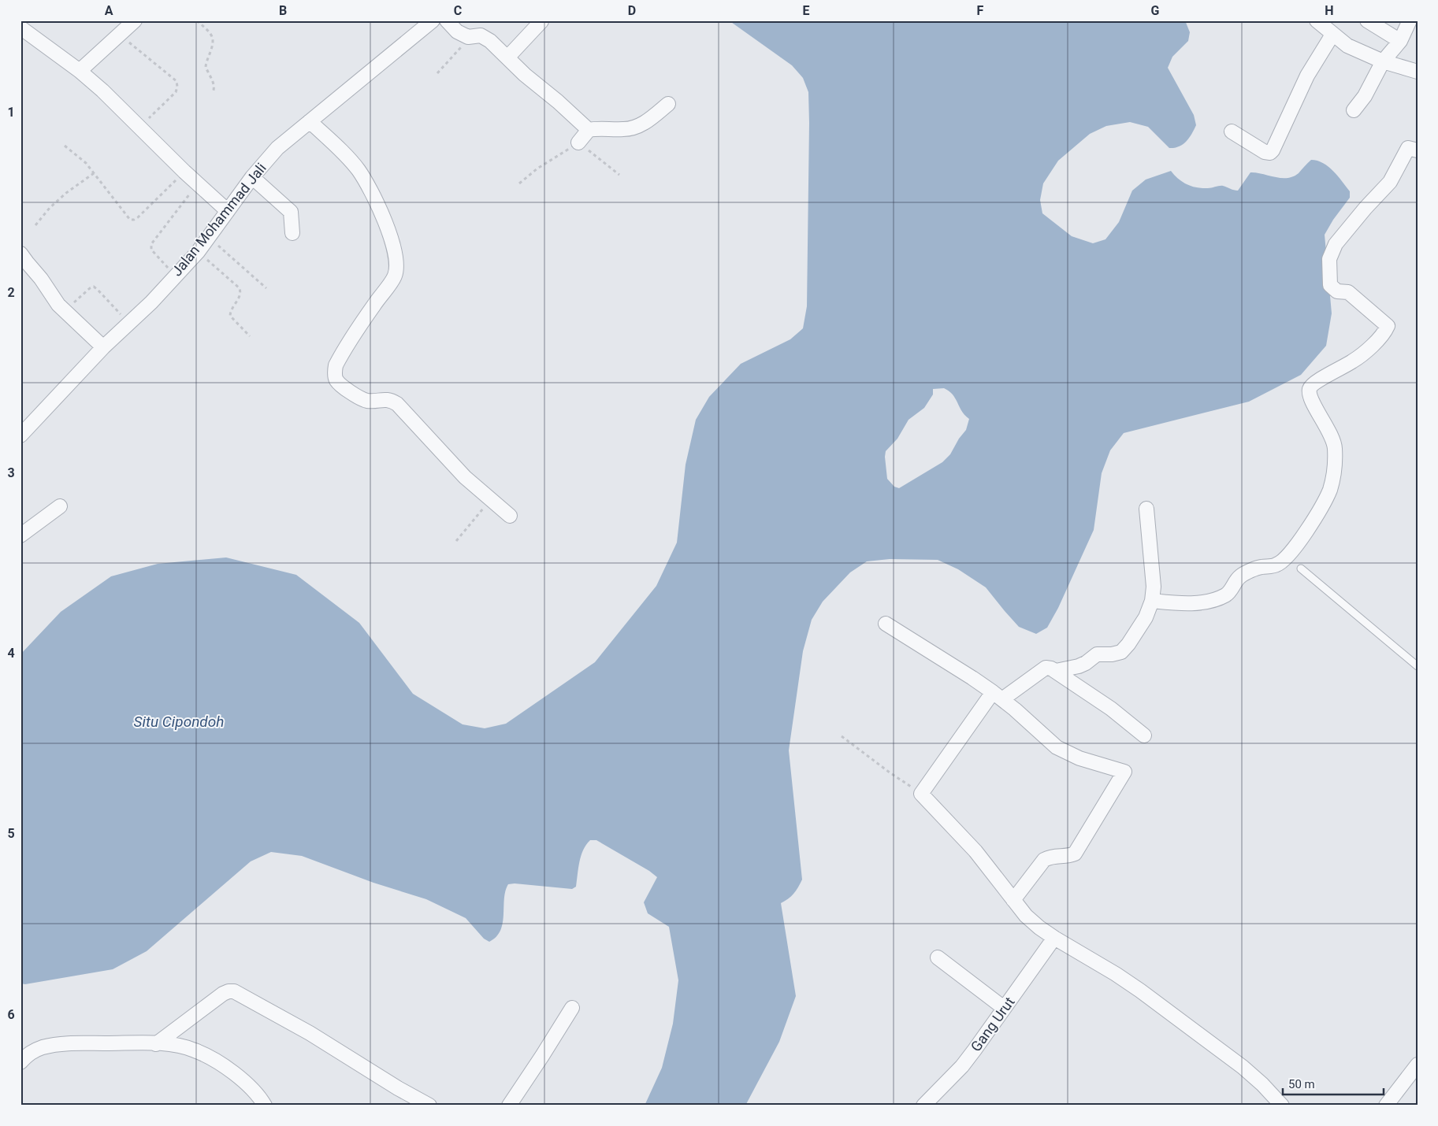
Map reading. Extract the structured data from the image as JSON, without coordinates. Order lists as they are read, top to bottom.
{
  "streets": {
    "street": ["Jalan Mohammad Jali", "Gang Urut"]
  },
  "water": ["Situ Cipondoh"],
  "scale_bar": "50 m",
  "grid": {
    "columns": [
      "A",
      "B",
      "C",
      "D",
      "E",
      "F",
      "G",
      "H"
    ],
    "rows": [
      "1",
      "2",
      "3",
      "4",
      "5",
      "6"
    ]
  }
}
